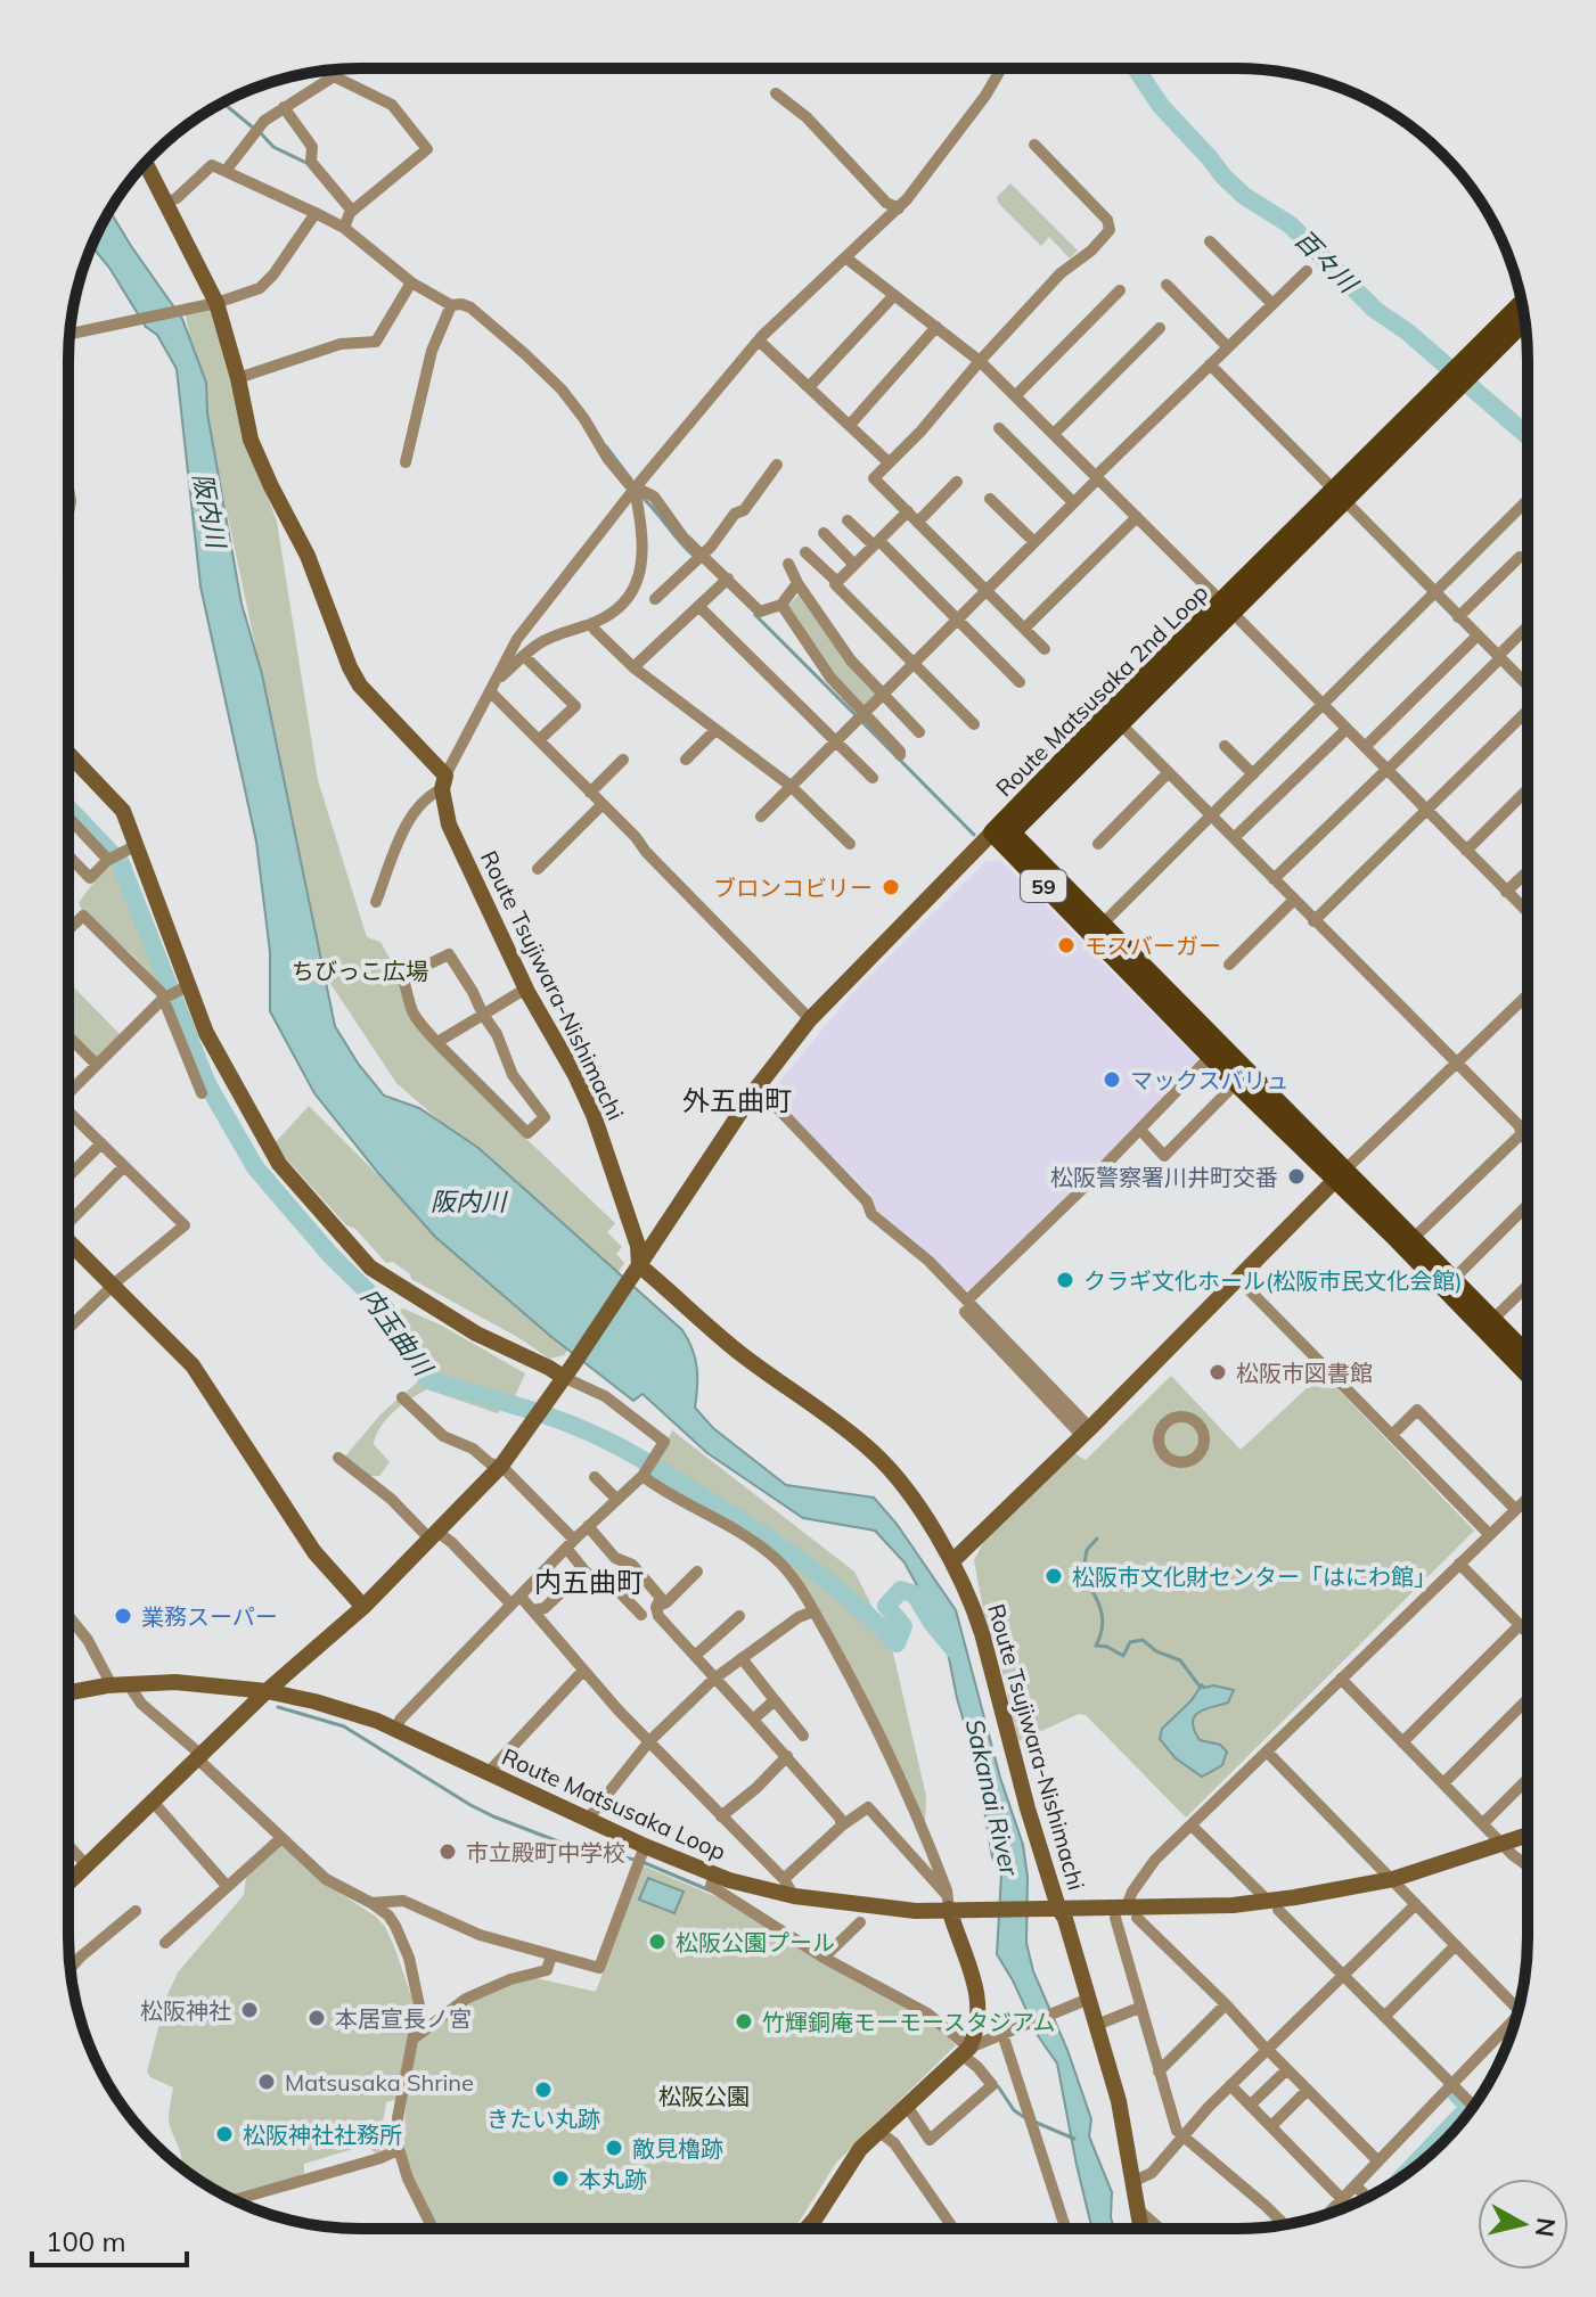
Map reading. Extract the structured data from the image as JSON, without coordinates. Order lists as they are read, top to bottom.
{
  "streets": {
    "main road": [
      "Route Matsusaka 2nd Loop",
      "59",
      "Route Tsujiwara-Nishimachi",
      "Route Matsusaka Loop"
    ]
  },
  "crossings": [
    ["Route Tsujiwara-Nishimachi", "Route Matsusaka Loop"]
  ],
  "districts": ["外五曲町", "内五曲町"],
  "water": [
    "百々川",
    "阪内川",
    "内玉曲川",
    "Sakanai River"
  ],
  "parks": ["ちびっこ広場", "松阪公園"],
  "places": [
    "ブロンコビリー",
    "モスバーガー",
    "マックスバリュ",
    "松阪警察署川井町交番",
    "クラギ文化ホール(松阪市民文化会館)",
    "松阪市図書館",
    "松阪市文化財センター「はにわ館」",
    "業務スーパー",
    "市立殿町中学校",
    "松阪公園プール",
    "松阪神社",
    "本居宣長ノ宮",
    "竹輝銅庵モーモースタジアム",
    "Matsusaka Shrine",
    "きたい丸跡",
    "松阪神社社務所",
    "敵見櫓跡",
    "本丸跡"
  ],
  "scale_bar": "100 m",
  "north": "right"
}
